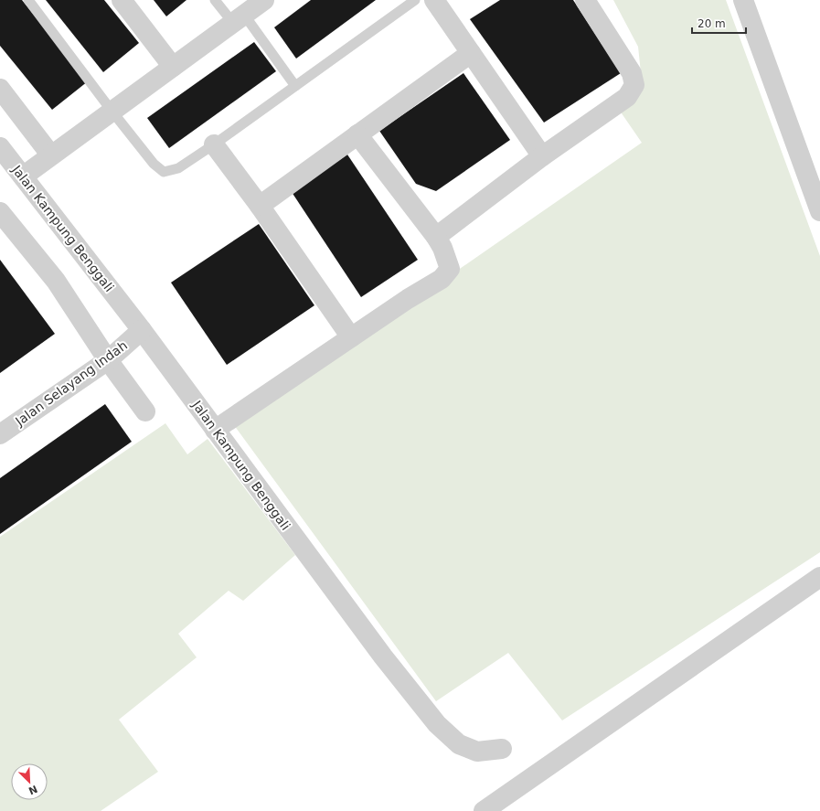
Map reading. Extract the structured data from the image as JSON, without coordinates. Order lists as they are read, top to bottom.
{
  "streets": {
    "street": ["Jalan Kampung Benggali", "Jalan Selayang Indah"]
  },
  "crossings": [
    ["Jalan Kampung Benggali", "Jalan Selayang Indah"]
  ],
  "scale_bar": "20 m",
  "north": "bottom right"
}
